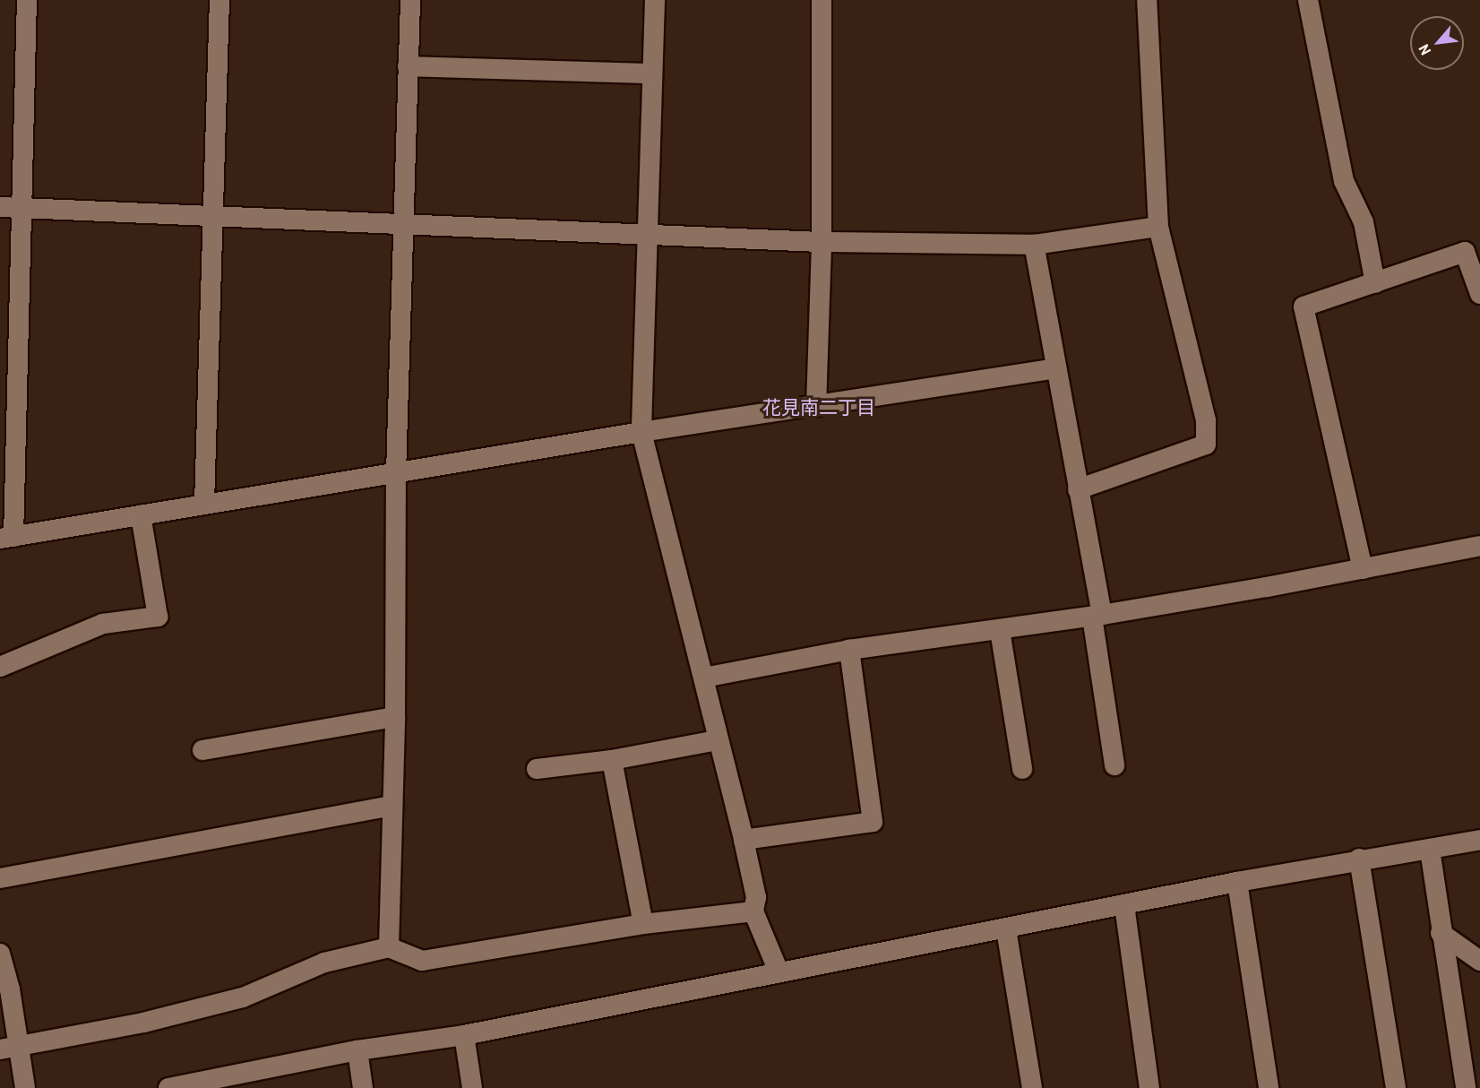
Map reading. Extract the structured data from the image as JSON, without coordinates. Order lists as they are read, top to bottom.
{
  "districts": ["花見南二丁目"],
  "north": "bottom left"
}
